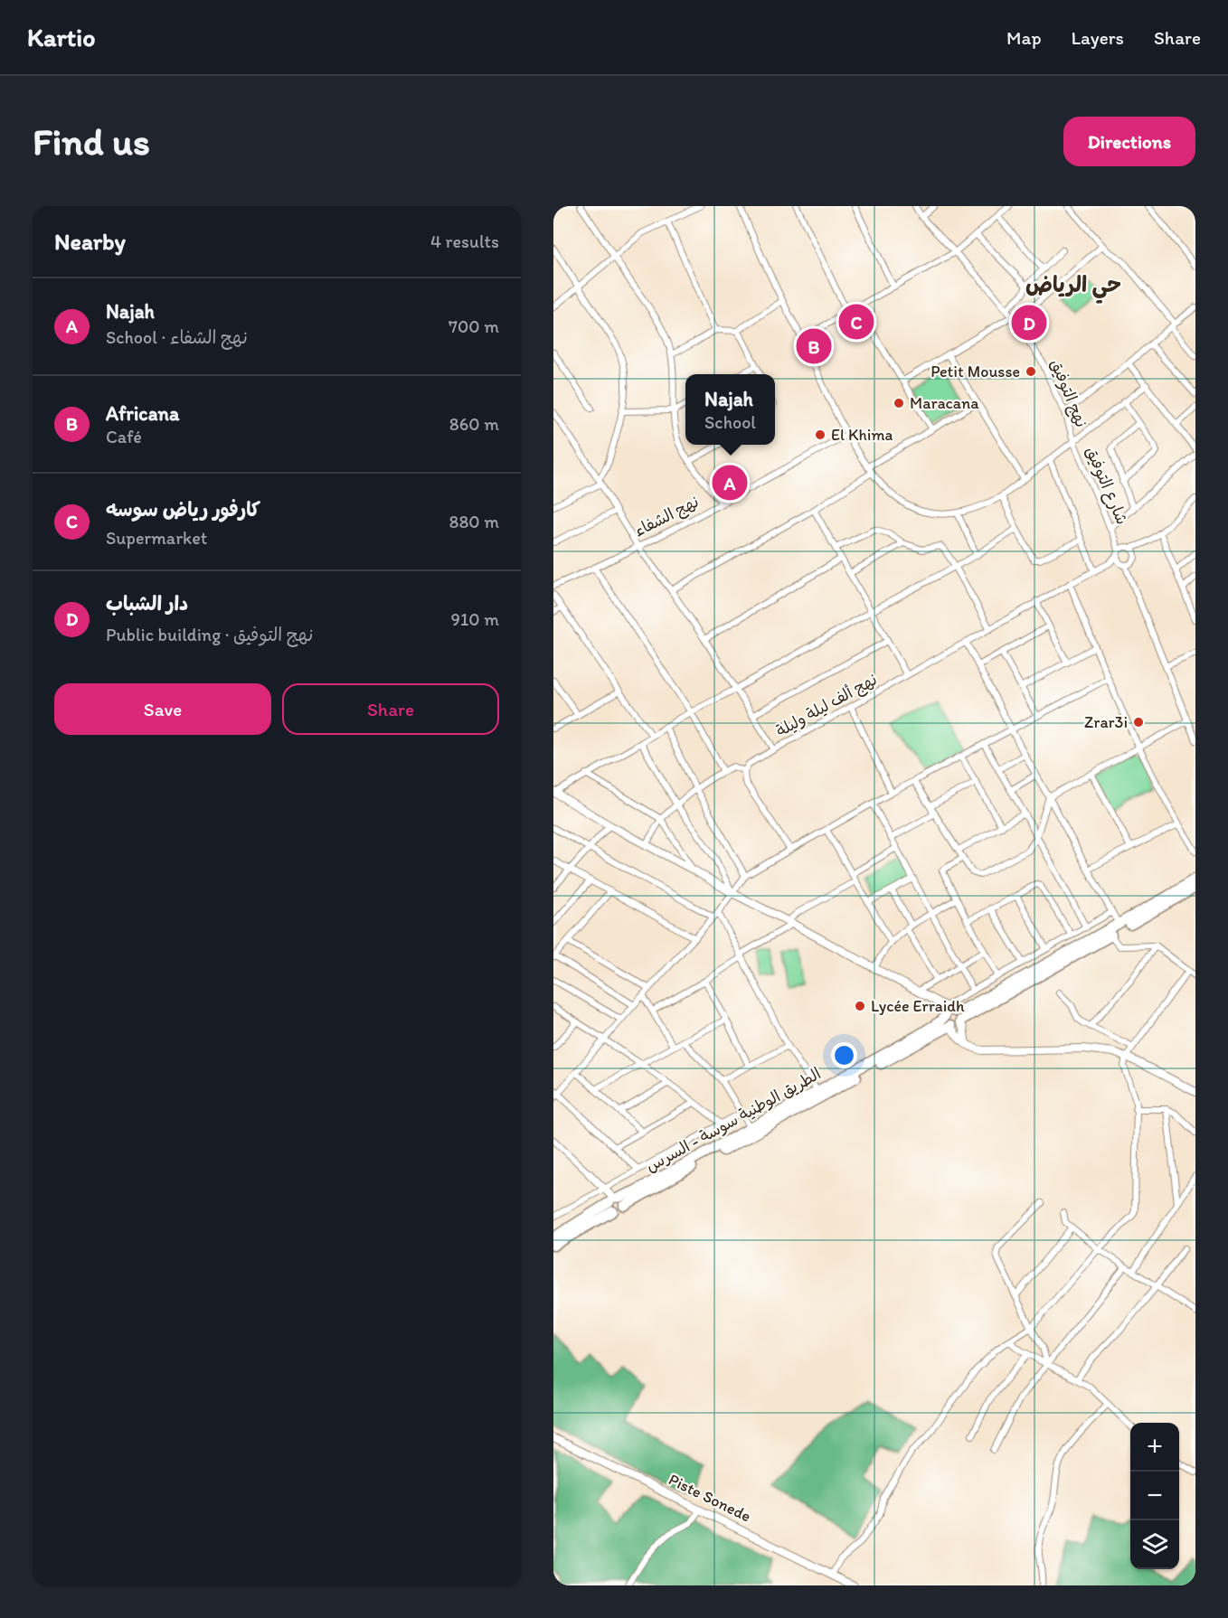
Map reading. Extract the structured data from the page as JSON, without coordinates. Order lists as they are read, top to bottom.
{
  "streets": {
    "highway": ["الطريق الوطنية سوسة - السرس"],
    "street": [
      "نهج التوفيق",
      "شارع التوفيق",
      "نهج الشفاء",
      "نهج ألف ليلة وليلة",
      "Piste Sonede"
    ]
  },
  "crossings": [
    ["نهج التوفيق", "شارع التوفيق"]
  ],
  "districts": ["حي الرياض"],
  "places": [
    "Petit Mousse",
    "Maracana",
    "El Khima",
    "Zrar3i",
    "Lycée Erraidh"
  ],
  "page": {
    "header": "Kartio",
    "nav": ["Map", "Layers", "Share"],
    "buttons": [
      "Directions",
      ["Save", "Share"]
    ],
    "title": "Find us",
    "heading": ["Nearby", "4 results"],
    "list": [
      {
        "mark": "A",
        "name": "Najah",
        "note": "School · نهج الشفاء",
        "value": "700 m"
      },
      {
        "mark": "B",
        "name": "Africana",
        "note": "Café",
        "value": "860 m"
      },
      {
        "mark": "C",
        "name": "كارفور رياض سوسه",
        "note": "Supermarket",
        "value": "880 m"
      },
      {
        "mark": "D",
        "name": "دار الشباب",
        "note": "Public building · نهج التوفيق",
        "value": "910 m"
      }
    ],
    "pins": [
      "C",
      "D",
      "B",
      "A"
    ],
    "popup": ["Najah", "School"],
    "map_buttons": ["+", "−"]
  }
}
